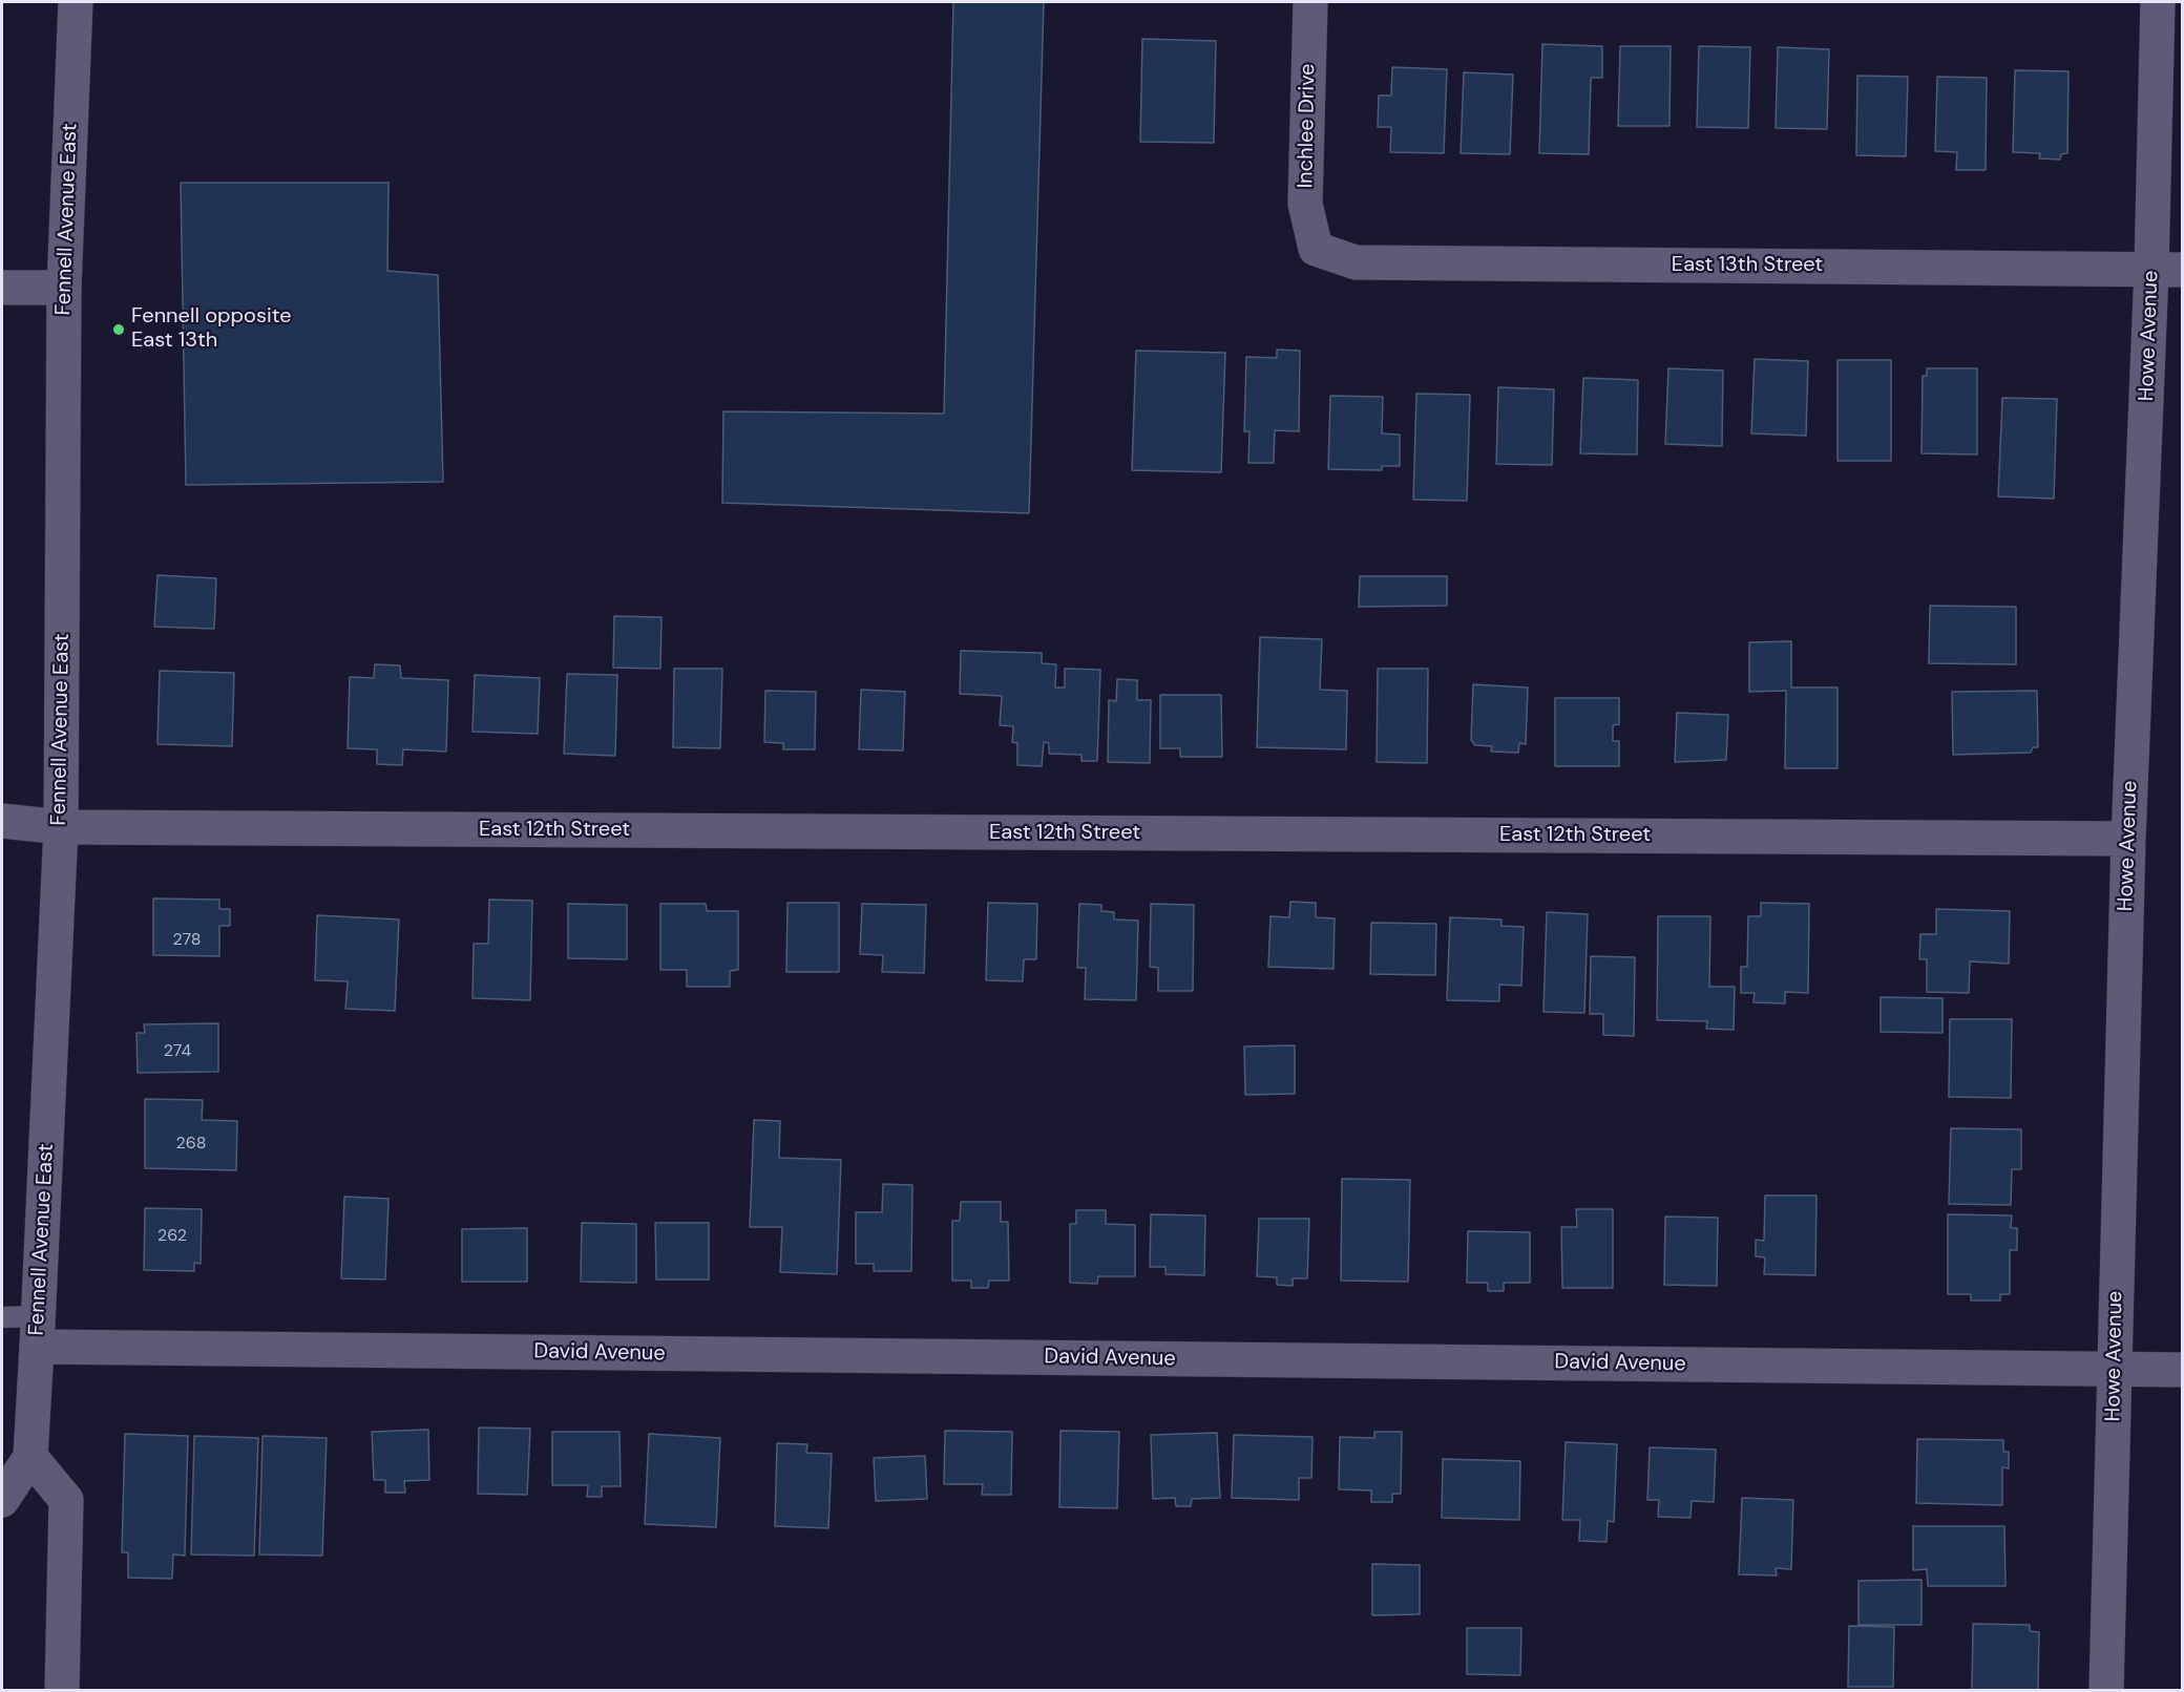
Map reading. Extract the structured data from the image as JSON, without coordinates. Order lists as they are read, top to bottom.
{
  "streets": {
    "street": [
      "Inchlee Drive",
      "Fennell Avenue East",
      "East 13th Street",
      "Howe Avenue",
      "East 12th Street",
      "David Avenue"
    ]
  },
  "crossings": [
    ["Inchlee Drive", "East 13th Street"],
    ["Fennell Avenue East", "East 12th Street"],
    ["Fennell Avenue East", "David Avenue"],
    ["East 13th Street", "Howe Avenue"],
    ["Howe Avenue", "East 12th Street"],
    ["Howe Avenue", "David Avenue"]
  ],
  "places": ["Fennell opposite East 13th"],
  "house_numbers": [
    "278",
    "274",
    "268",
    "262"
  ]
}
